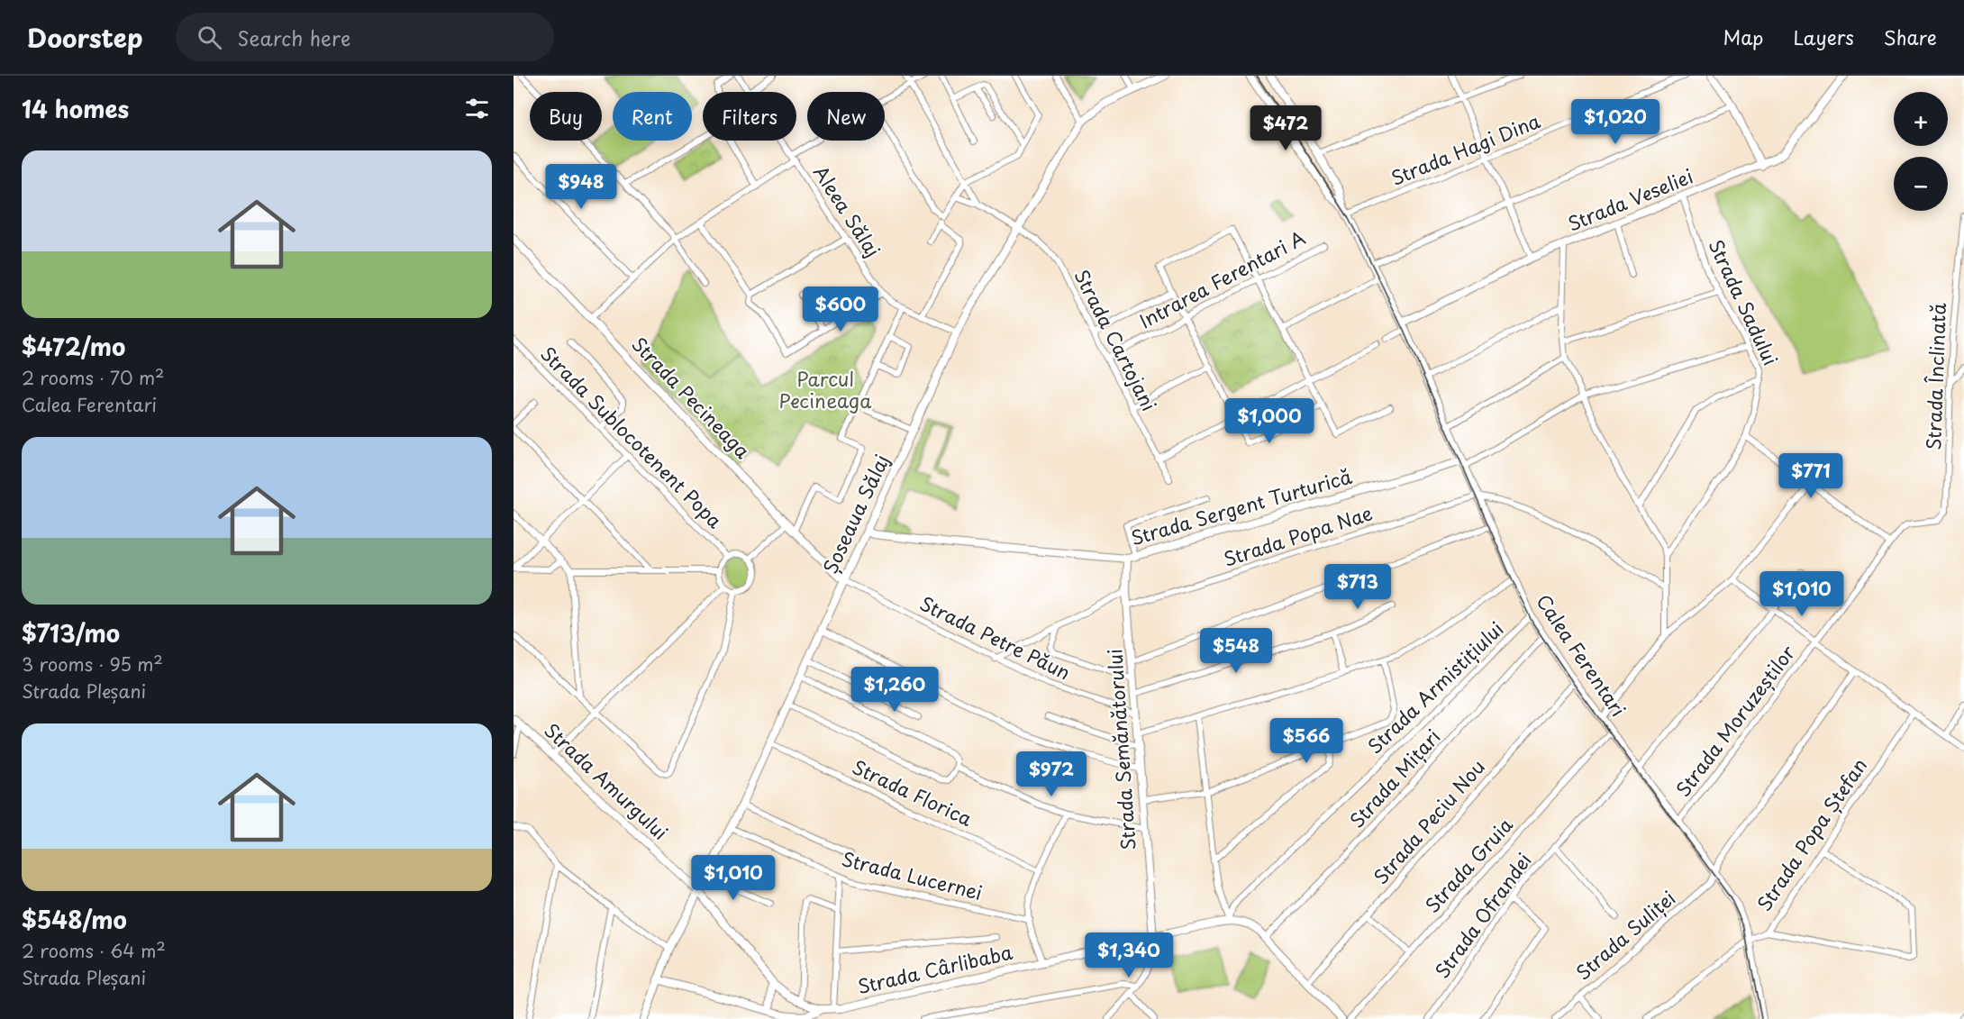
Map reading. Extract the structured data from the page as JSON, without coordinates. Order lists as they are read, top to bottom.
{
  "streets": {
    "main road": ["Calea Ferentari"],
    "street": [
      "Strada Hagi Dina",
      "Strada Veseliei",
      "Aleea Sălaj",
      "Intrarea Ferentari A",
      "Strada Sadului",
      "Strada Cartojani",
      "Strada Înclinată",
      "Strada Pecineaga",
      "Strada Sublocotenent Popa",
      "Strada Sergent Turturică",
      "Șoseaua Sălaj",
      "Strada Popa Nae",
      "Strada Petre Păun",
      "Strada Armistițiului",
      "Strada Moruzeștilor",
      "Strada Semănătorului",
      "Strada Mițari",
      "Strada Amurgului",
      "Strada Florica",
      "Strada Peciu Nou",
      "Strada Popa Ștefan",
      "Strada Gruia",
      "Strada Lucernei",
      "Strada Ofrandei",
      "Strada Suliței",
      "Strada Cârlibaba"
    ]
  },
  "crossings": [
    ["Strada Hagi Dina", "Calea Ferentari"],
    ["Strada Veseliei", "Strada Sadului"],
    ["Strada Veseliei", "Calea Ferentari"],
    ["Aleea Sălaj", "Șoseaua Sălaj"],
    ["Intrarea Ferentari A", "Strada Cartojani"],
    ["Strada Sadului", "Strada Sergent Turturică"],
    ["Strada Cartojani", "Șoseaua Sălaj"],
    ["Strada Înclinată", "Strada Moruzeștilor"],
    ["Strada Pecineaga", "Șoseaua Sălaj"],
    ["Strada Pecineaga", "Strada Petre Păun"],
    ["Strada Sergent Turturică", "Șoseaua Sălaj"],
    ["Strada Sergent Turturică", "Calea Ferentari"],
    ["Strada Sergent Turturică", "Strada Semănătorului"],
    ["Șoseaua Sălaj", "Strada Petre Păun"],
    ["Șoseaua Sălaj", "Strada Amurgului"],
    ["Șoseaua Sălaj", "Strada Florica"],
    ["Șoseaua Sălaj", "Strada Lucernei"],
    ["Șoseaua Sălaj", "Strada Cârlibaba"],
    ["Strada Popa Nae", "Calea Ferentari"],
    ["Strada Popa Nae", "Strada Semănătorului"],
    ["Strada Petre Păun", "Strada Semănătorului"],
    ["Calea Ferentari", "Strada Armistițiului"],
    ["Calea Ferentari", "Strada Moruzeștilor"],
    ["Calea Ferentari", "Strada Mițari"],
    ["Calea Ferentari", "Strada Peciu Nou"],
    ["Calea Ferentari", "Strada Popa Ștefan"],
    ["Calea Ferentari", "Strada Gruia"],
    ["Calea Ferentari", "Strada Ofrandei"],
    ["Calea Ferentari", "Strada Suliței"],
    ["Strada Armistițiului", "Strada Cârlibaba"],
    ["Strada Semănătorului", "Strada Cârlibaba"],
    ["Strada Amurgului", "Strada Cârlibaba"]
  ],
  "parks": ["Parcul Pecineaga"],
  "page": {
    "header": "Doorstep",
    "search": "Search here",
    "nav": ["Map", "Layers", "Share"],
    "heading": "14 homes",
    "map_buttons": ["+", "−"],
    "chip": [
      "Buy",
      "Rent",
      "Filters",
      "New"
    ],
    "price": [
      "$1,020",
      "$472",
      "$948",
      "$600",
      "$1,000",
      "$771",
      "$713",
      "$1,010",
      "$548",
      "$1,260",
      "$566",
      "$972",
      "$1,010",
      "$1,340"
    ],
    "list": [
      {
        "name": "$472/mo",
        "note": "2 rooms · 70 m² · Calea Ferentari"
      },
      {
        "name": "$713/mo",
        "note": "3 rooms · 95 m² · Strada Pleșani"
      },
      {
        "name": "$548/mo",
        "note": "2 rooms · 64 m² · Strada Pleșani"
      }
    ]
  }
}
